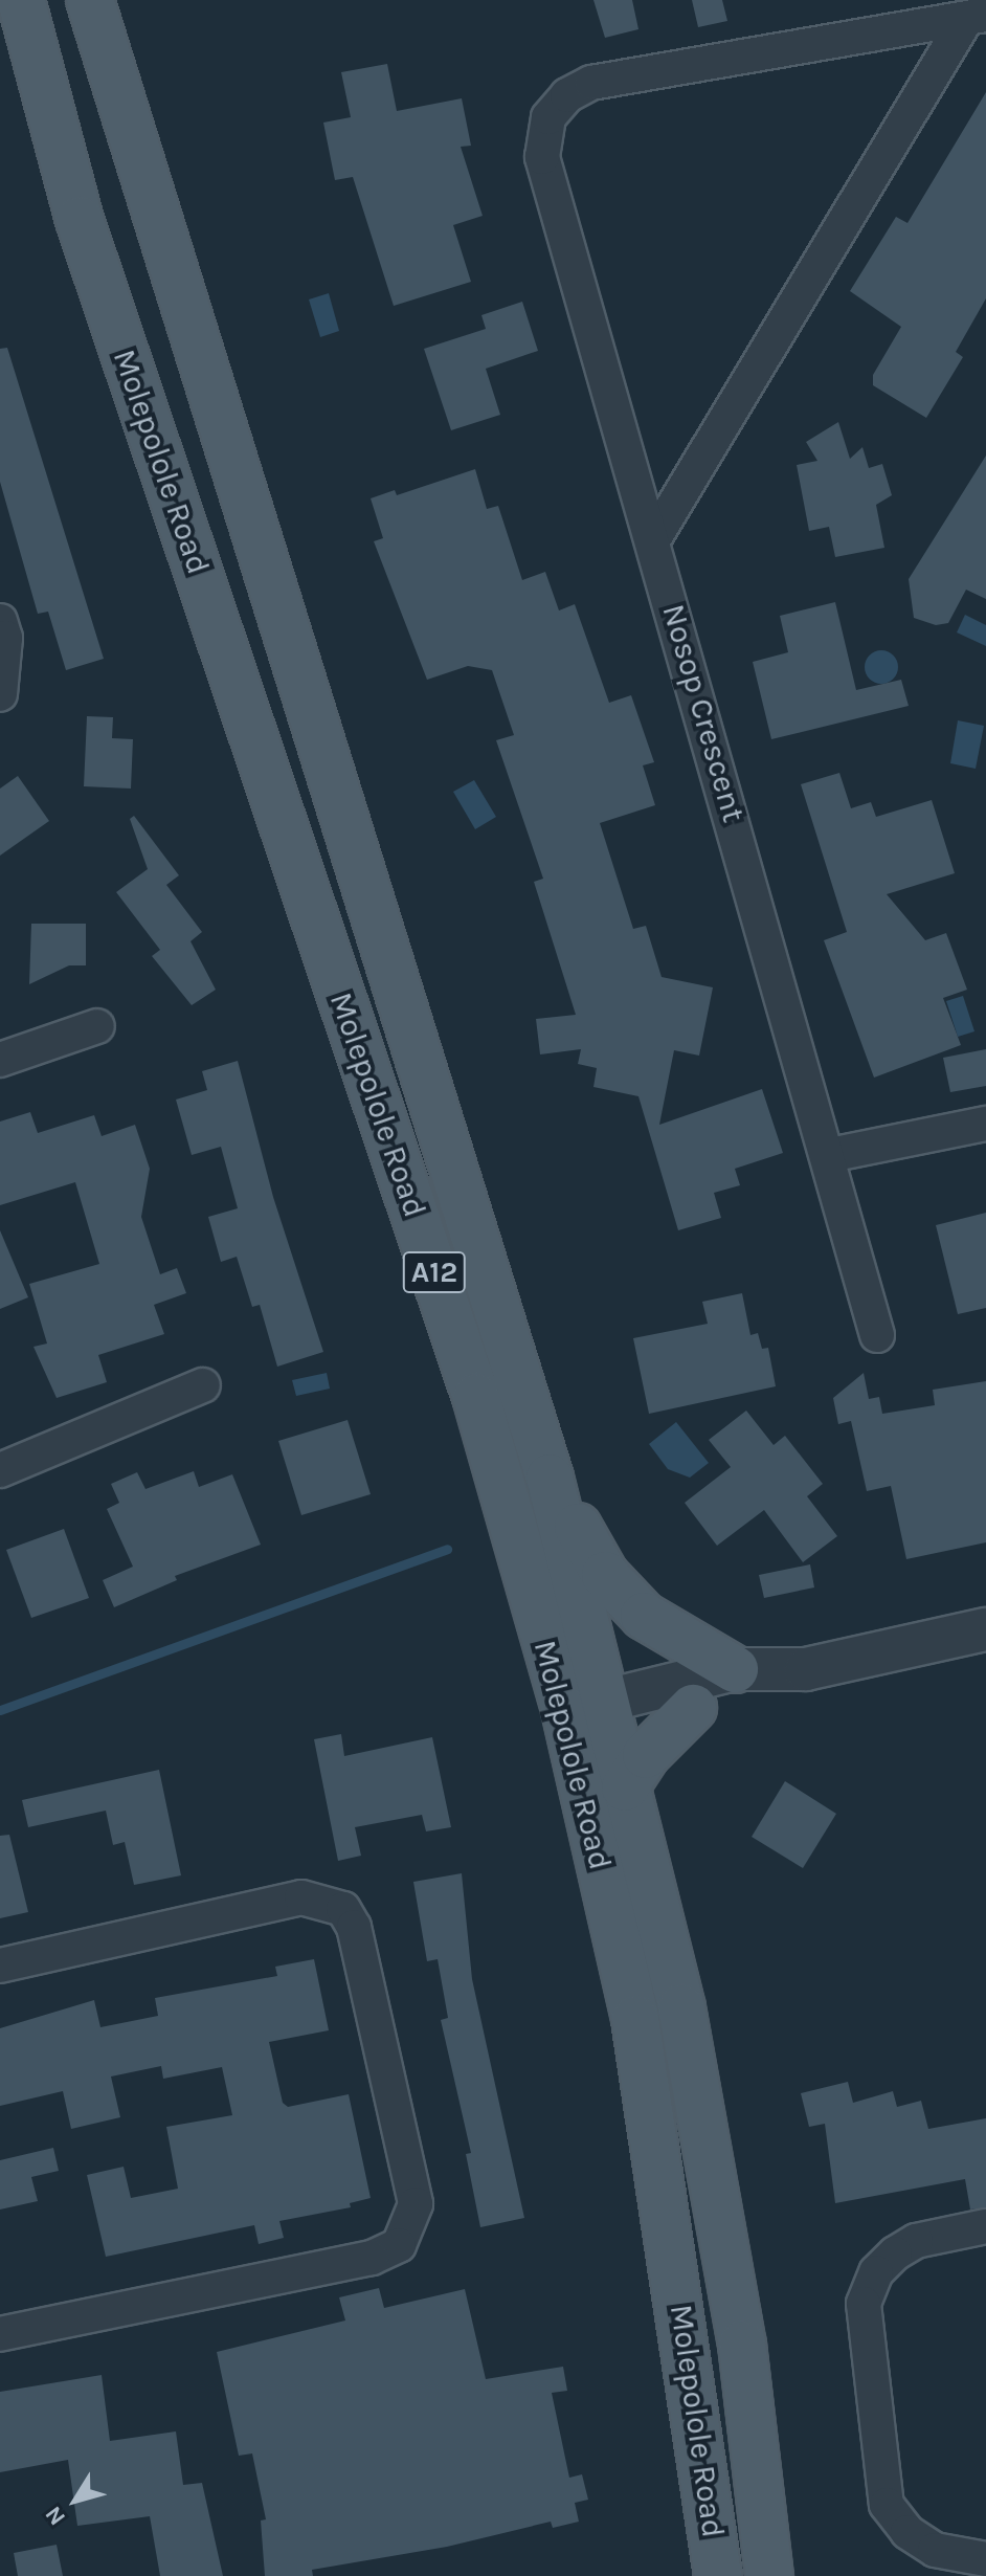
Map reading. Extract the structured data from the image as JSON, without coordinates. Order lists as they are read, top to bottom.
{
  "streets": {
    "main road": ["Molepolole Road", "A12"],
    "street": ["Nosop Crescent"]
  },
  "north": "bottom left"
}
